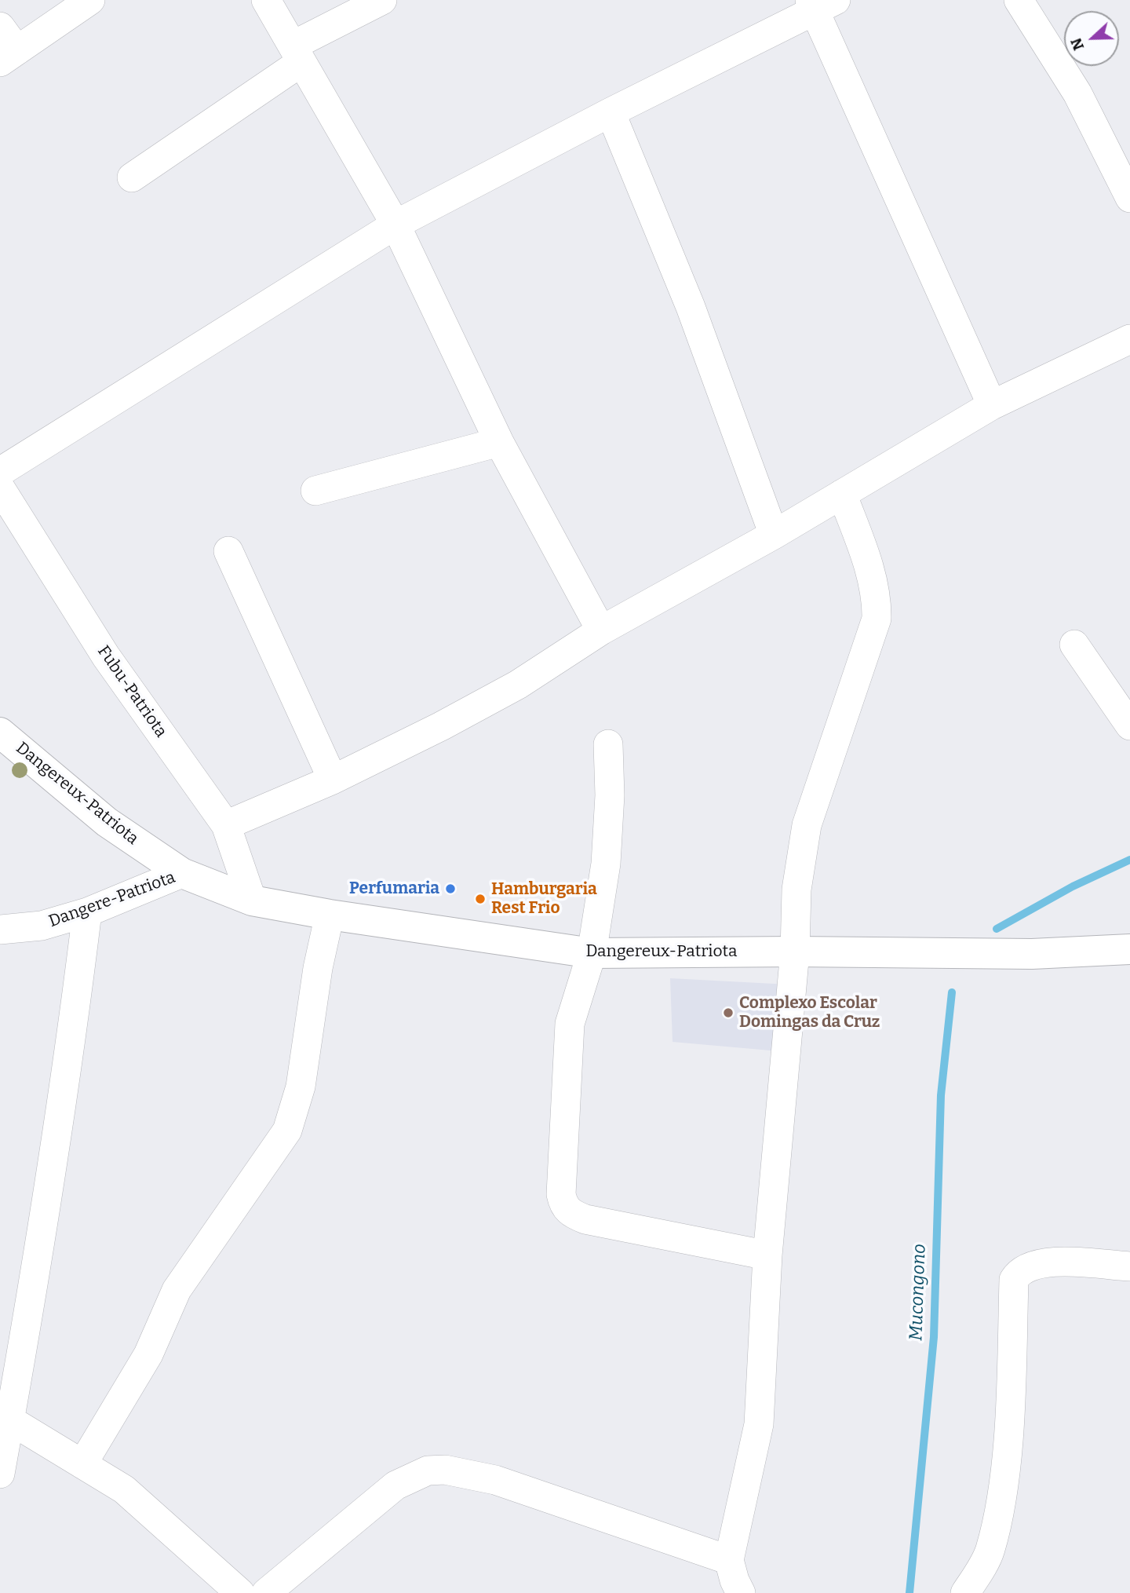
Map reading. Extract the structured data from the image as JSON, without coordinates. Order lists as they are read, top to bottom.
{
  "streets": {
    "street": ["Fubu-Patriota", "Dangereux-Patriota", "Dangere-Patriota"]
  },
  "crossings": [
    ["Fubu-Patriota", "Dangereux-Patriota"],
    ["Fubu-Patriota", "Dangere-Patriota"],
    ["Dangereux-Patriota", "Dangere-Patriota"]
  ],
  "water": ["Mucongono"],
  "places": ["Perfumaria", "Hamburgaria Rest Frio", "Complexo Escolar Domingas da Cruz"],
  "north": "left"
}
